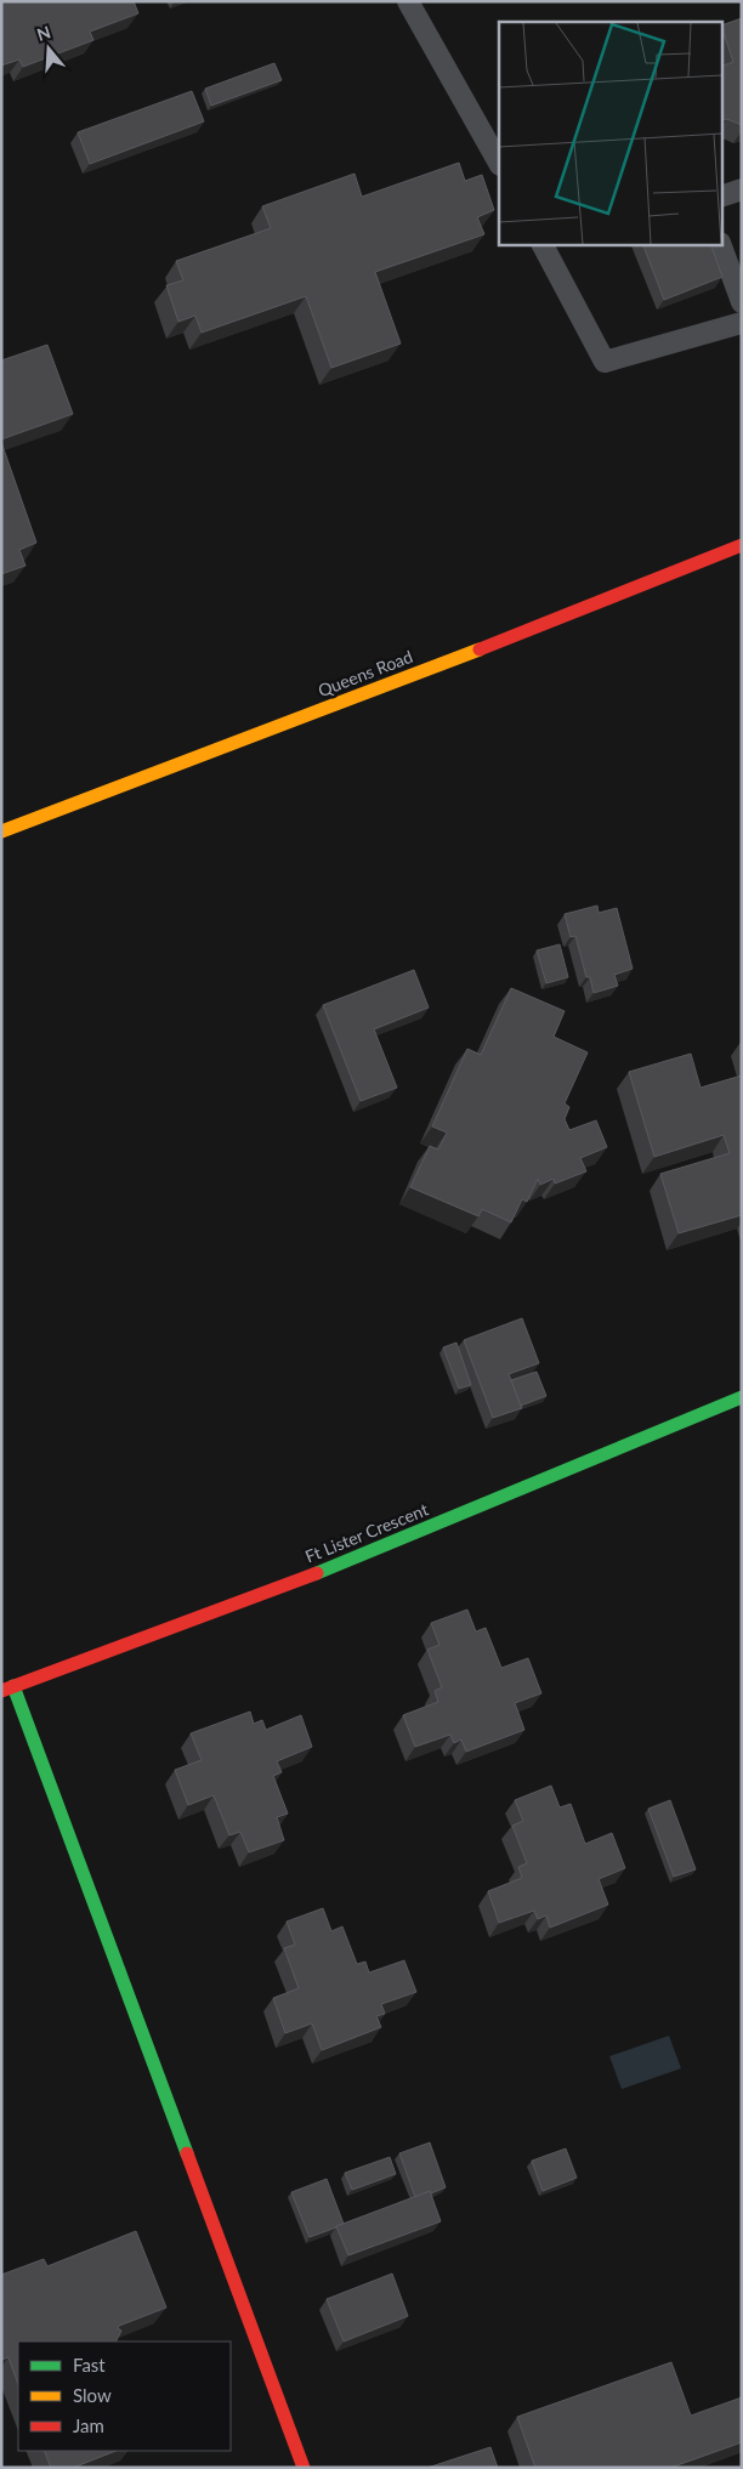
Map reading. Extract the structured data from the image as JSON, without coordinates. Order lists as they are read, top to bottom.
{
  "streets": {
    "main road": ["Queens Road", "Ft Lister Crescent"]
  },
  "legend": ["Fast", "Slow", "Jam"],
  "north": "top"
}
